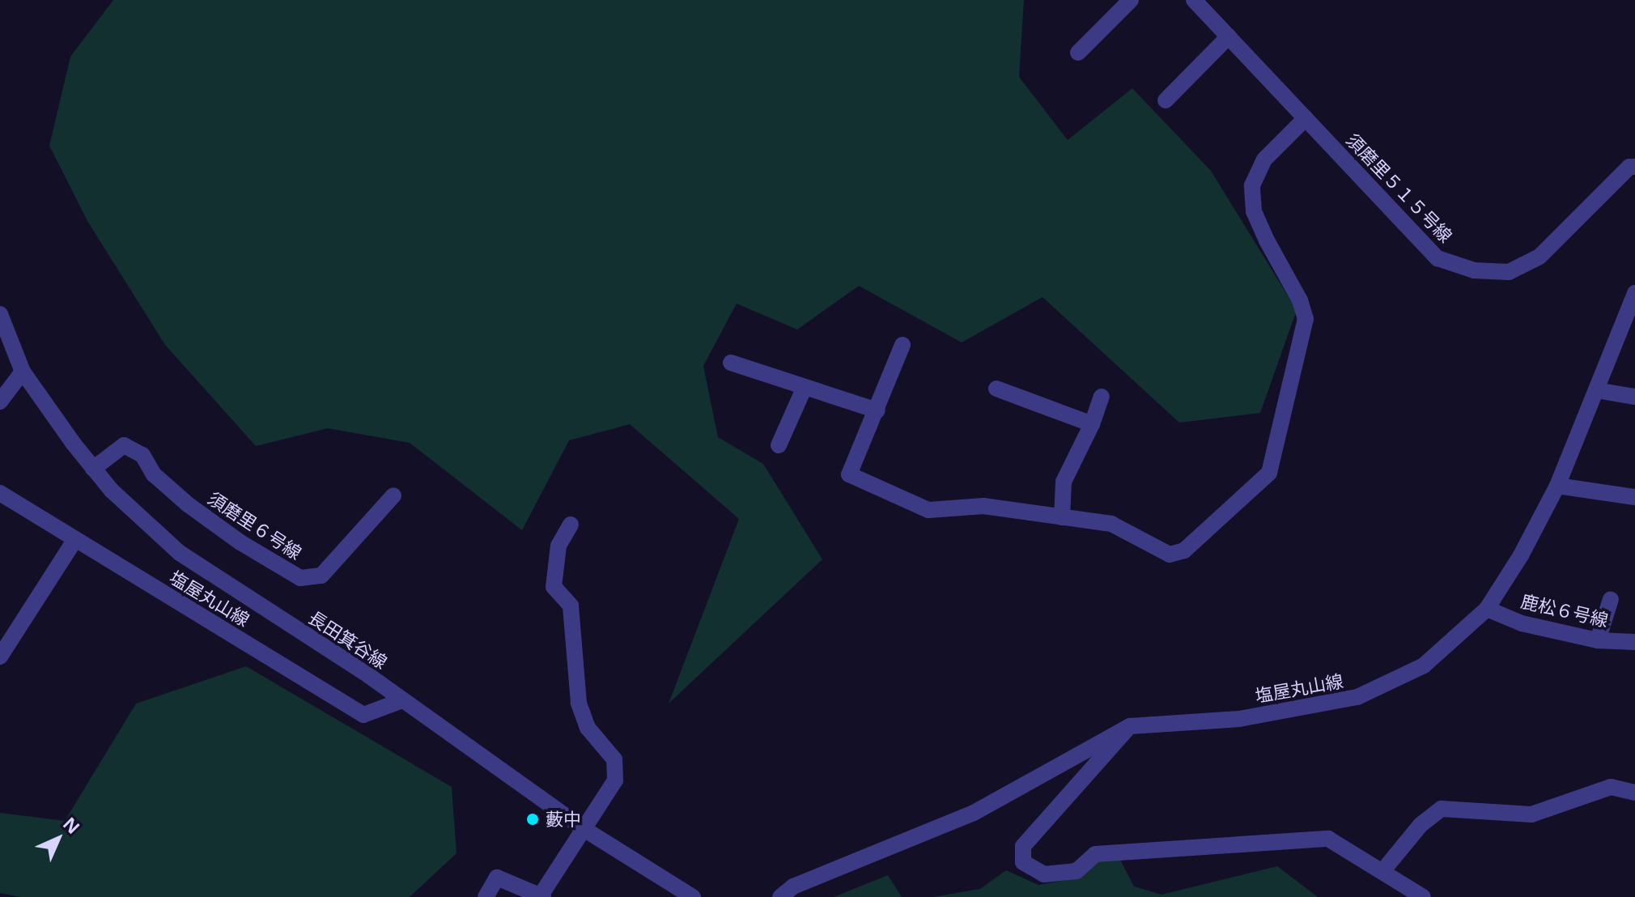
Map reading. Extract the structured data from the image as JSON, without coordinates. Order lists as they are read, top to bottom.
{
  "streets": {
    "street": [
      "須磨里５１５号線",
      "須磨里６号線",
      "塩屋丸山線",
      "鹿松６号線",
      "長田箕谷線"
    ]
  },
  "crossings": [
    ["須磨里６号線", "長田箕谷線"],
    ["塩屋丸山線", "鹿松６号線"],
    ["塩屋丸山線", "長田箕谷線"]
  ],
  "places": ["藪中"],
  "north": "top right"
}
